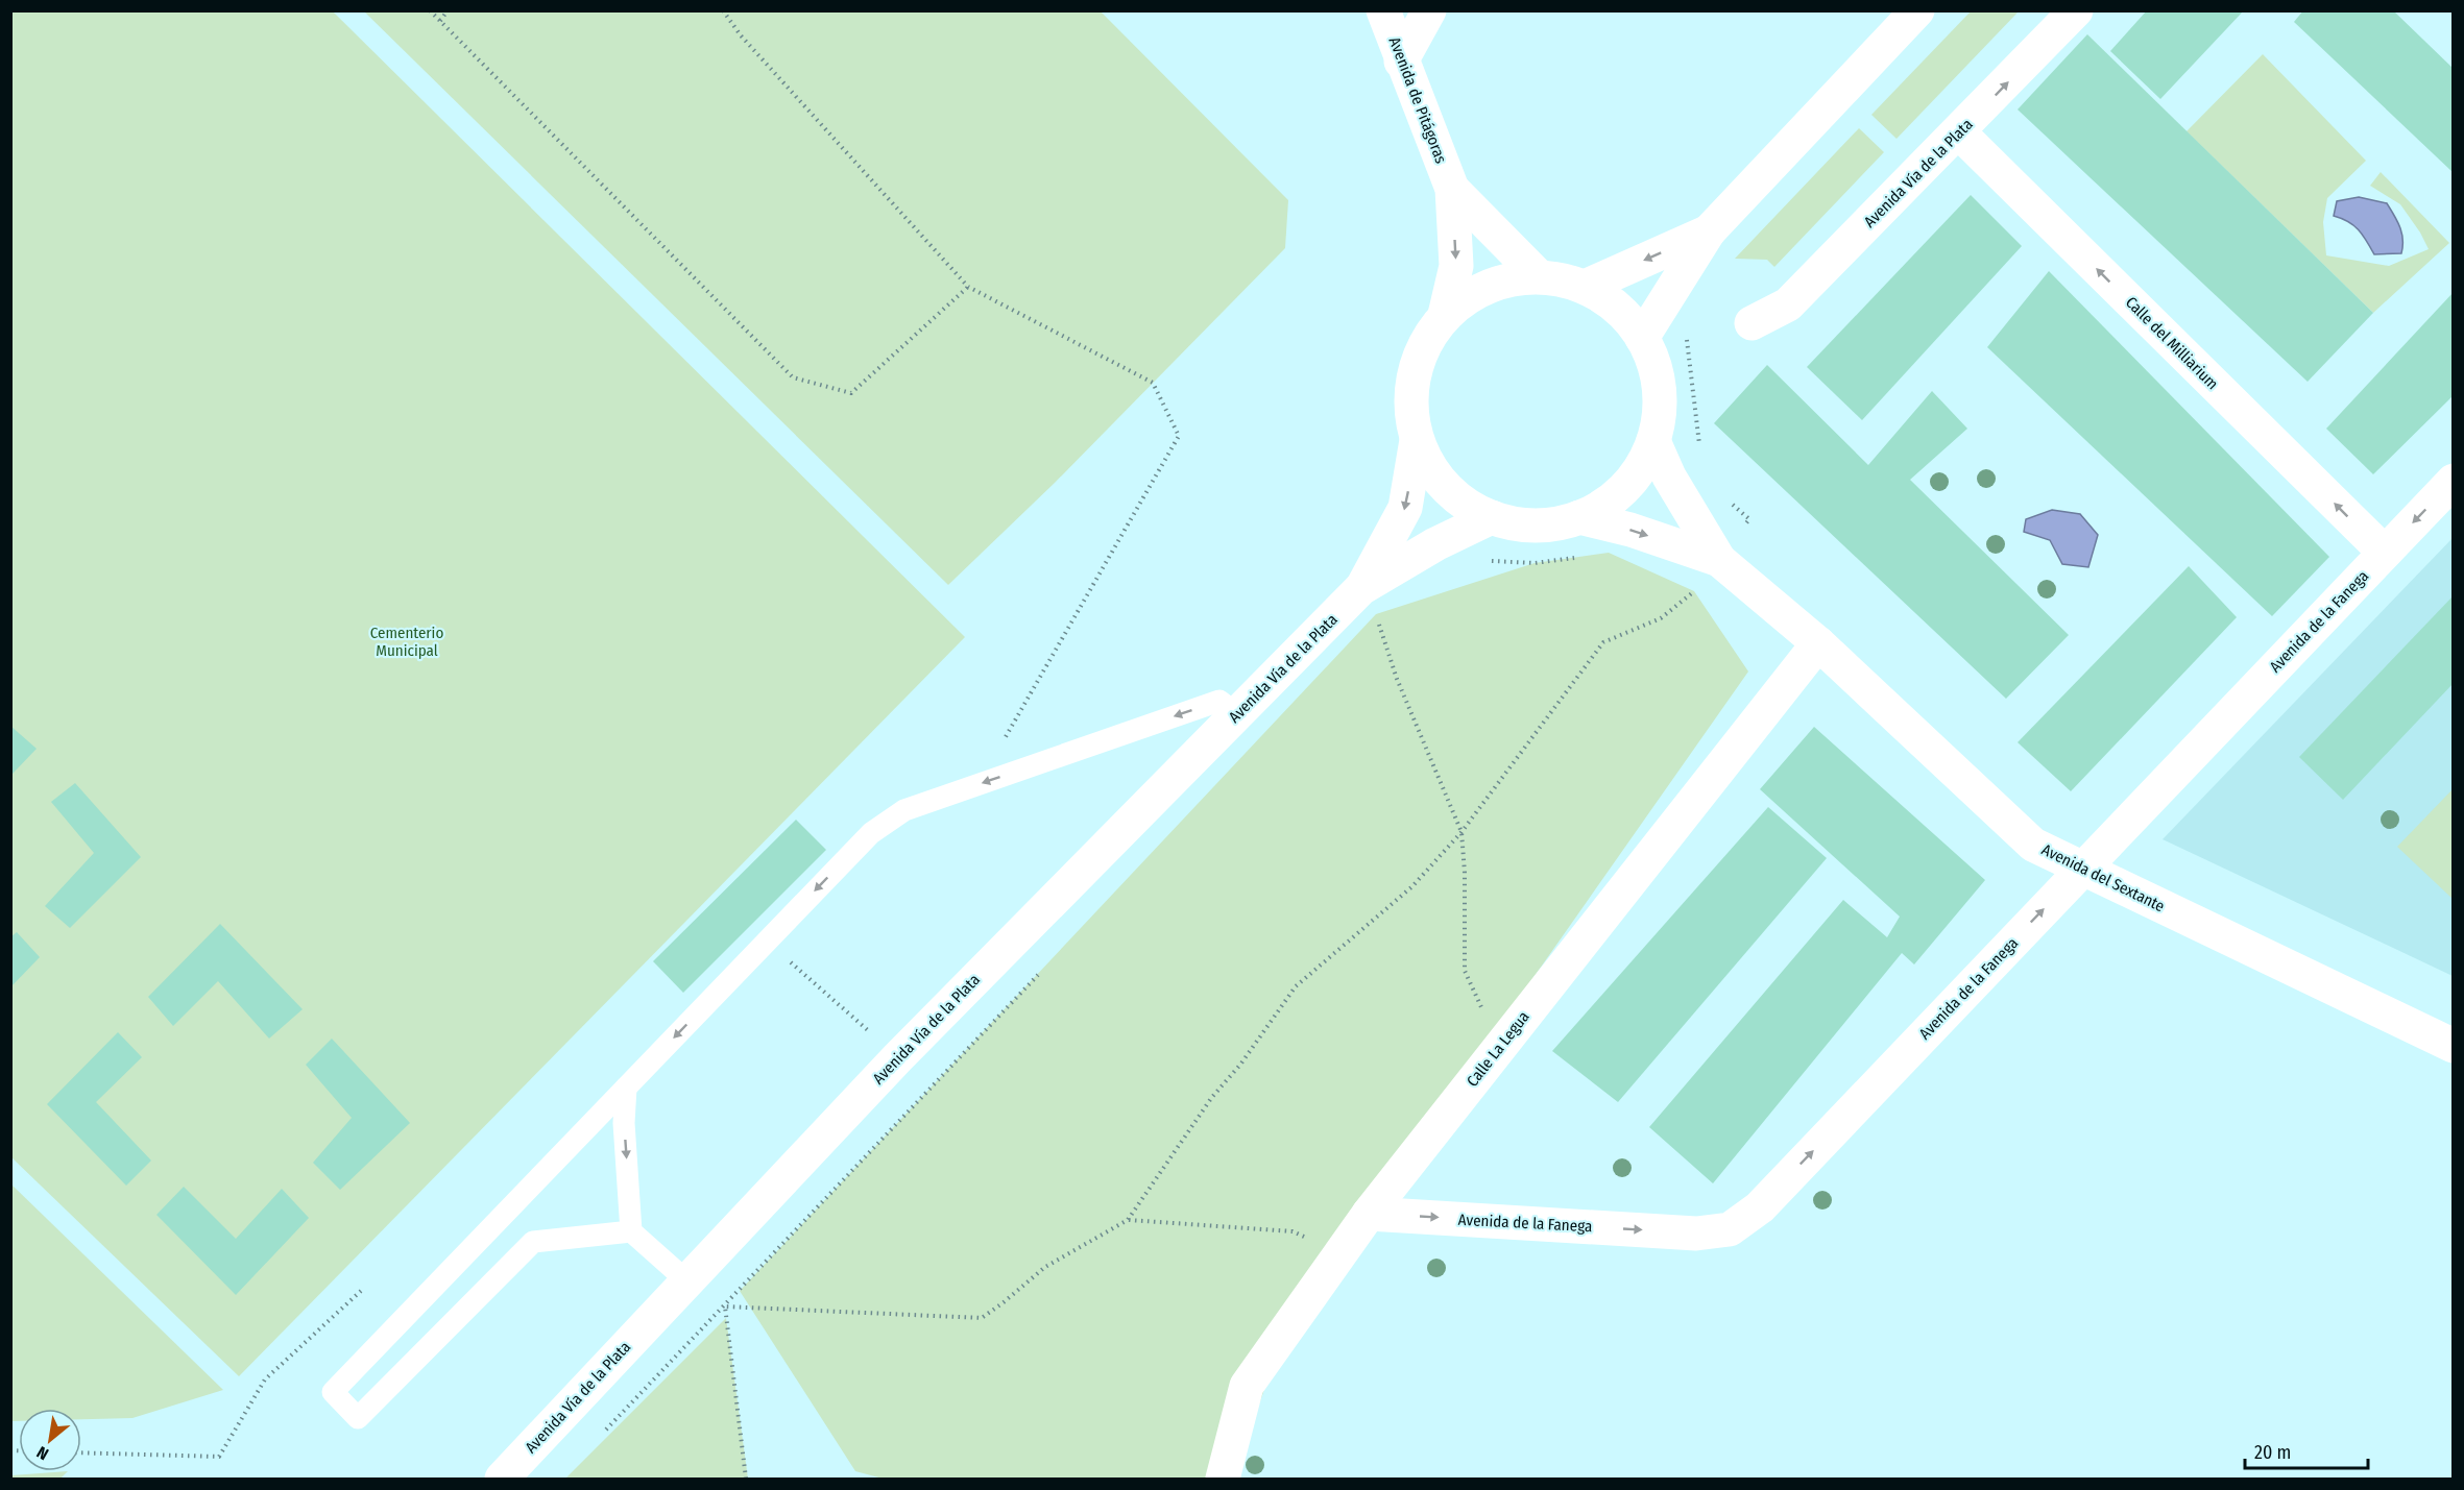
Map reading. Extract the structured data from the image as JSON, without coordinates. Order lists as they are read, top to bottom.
{
  "streets": {
    "street": [
      "Avenida de Pitágoras",
      "Avenida Vía de la Plata",
      "Calle del Milliarium",
      "Avenida de la Fanega",
      "Avenida del Sextante",
      "Calle La Legua"
    ]
  },
  "crossings": [
    ["Avenida Vía de la Plata", "Calle del Milliarium"],
    ["Calle del Milliarium", "Avenida de la Fanega"],
    ["Avenida de la Fanega", "Avenida del Sextante"],
    ["Avenida de la Fanega", "Calle La Legua"],
    ["Avenida del Sextante", "Calle La Legua"]
  ],
  "one_way": ["Calle del Milliarium"],
  "parks": ["Cementerio Municipal"],
  "scale_bar": "20 m",
  "north": "bottom left"
}
